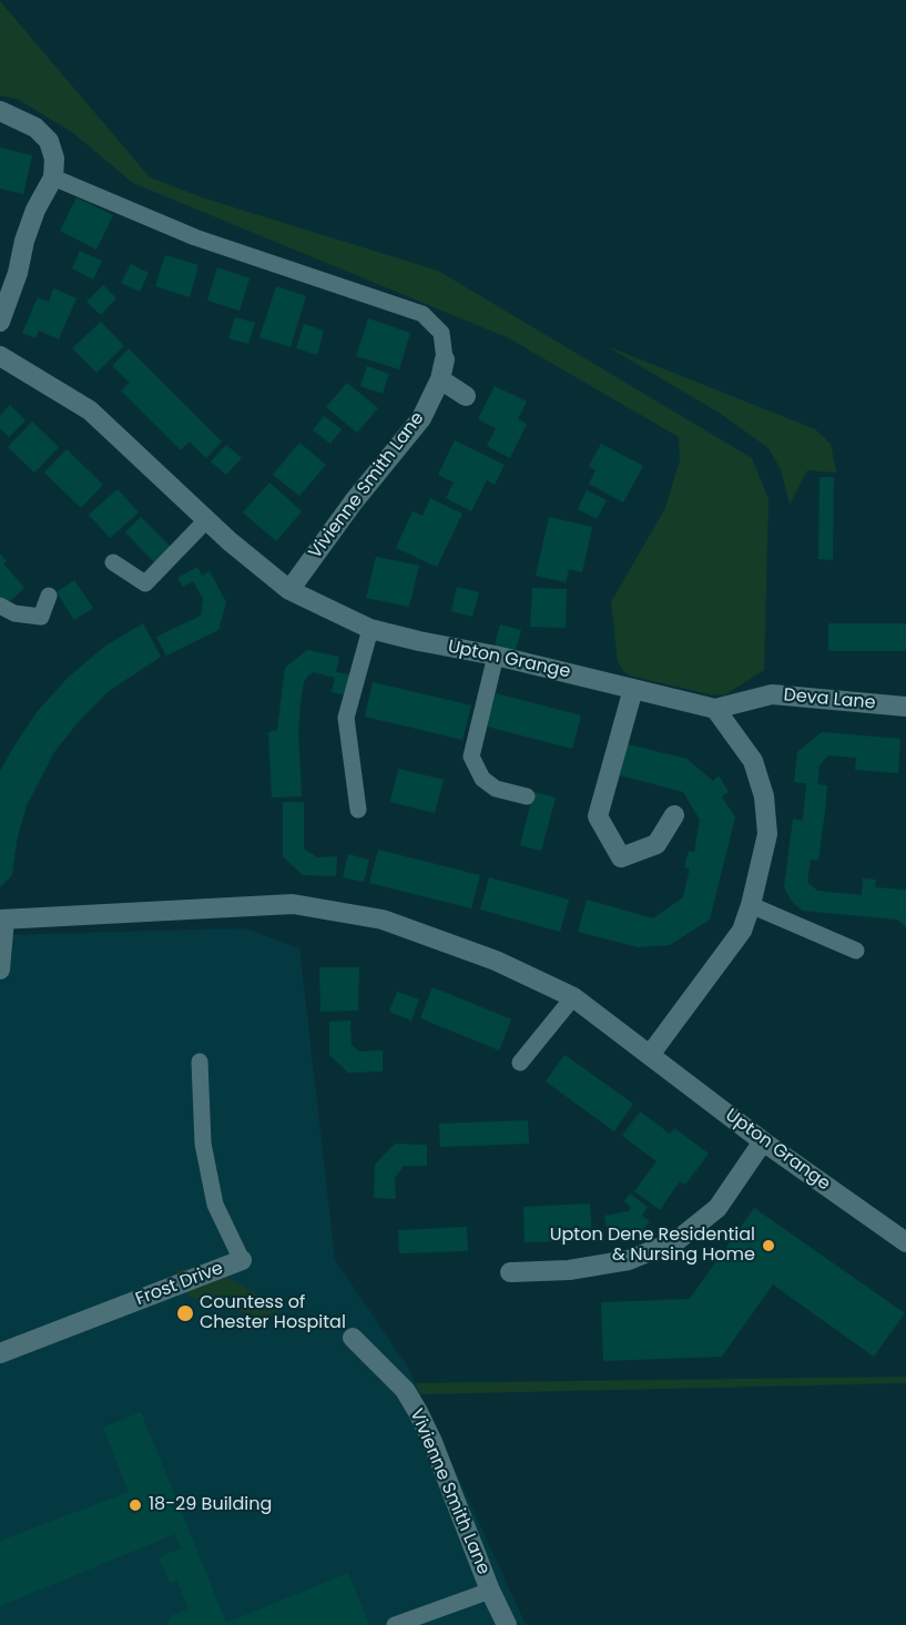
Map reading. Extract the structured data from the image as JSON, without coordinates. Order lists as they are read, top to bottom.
{
  "streets": {
    "street": [
      "Vivienne Smith Lane",
      "Upton Grange",
      "Deva Lane",
      "Frost Drive"
    ]
  },
  "crossings": [
    ["Vivienne Smith Lane", "Upton Grange"],
    ["Upton Grange", "Deva Lane"]
  ],
  "places": ["Upton Dene Residential & Nursing Home", "Countess of Chester Hospital", "18-29 Building"]
}
